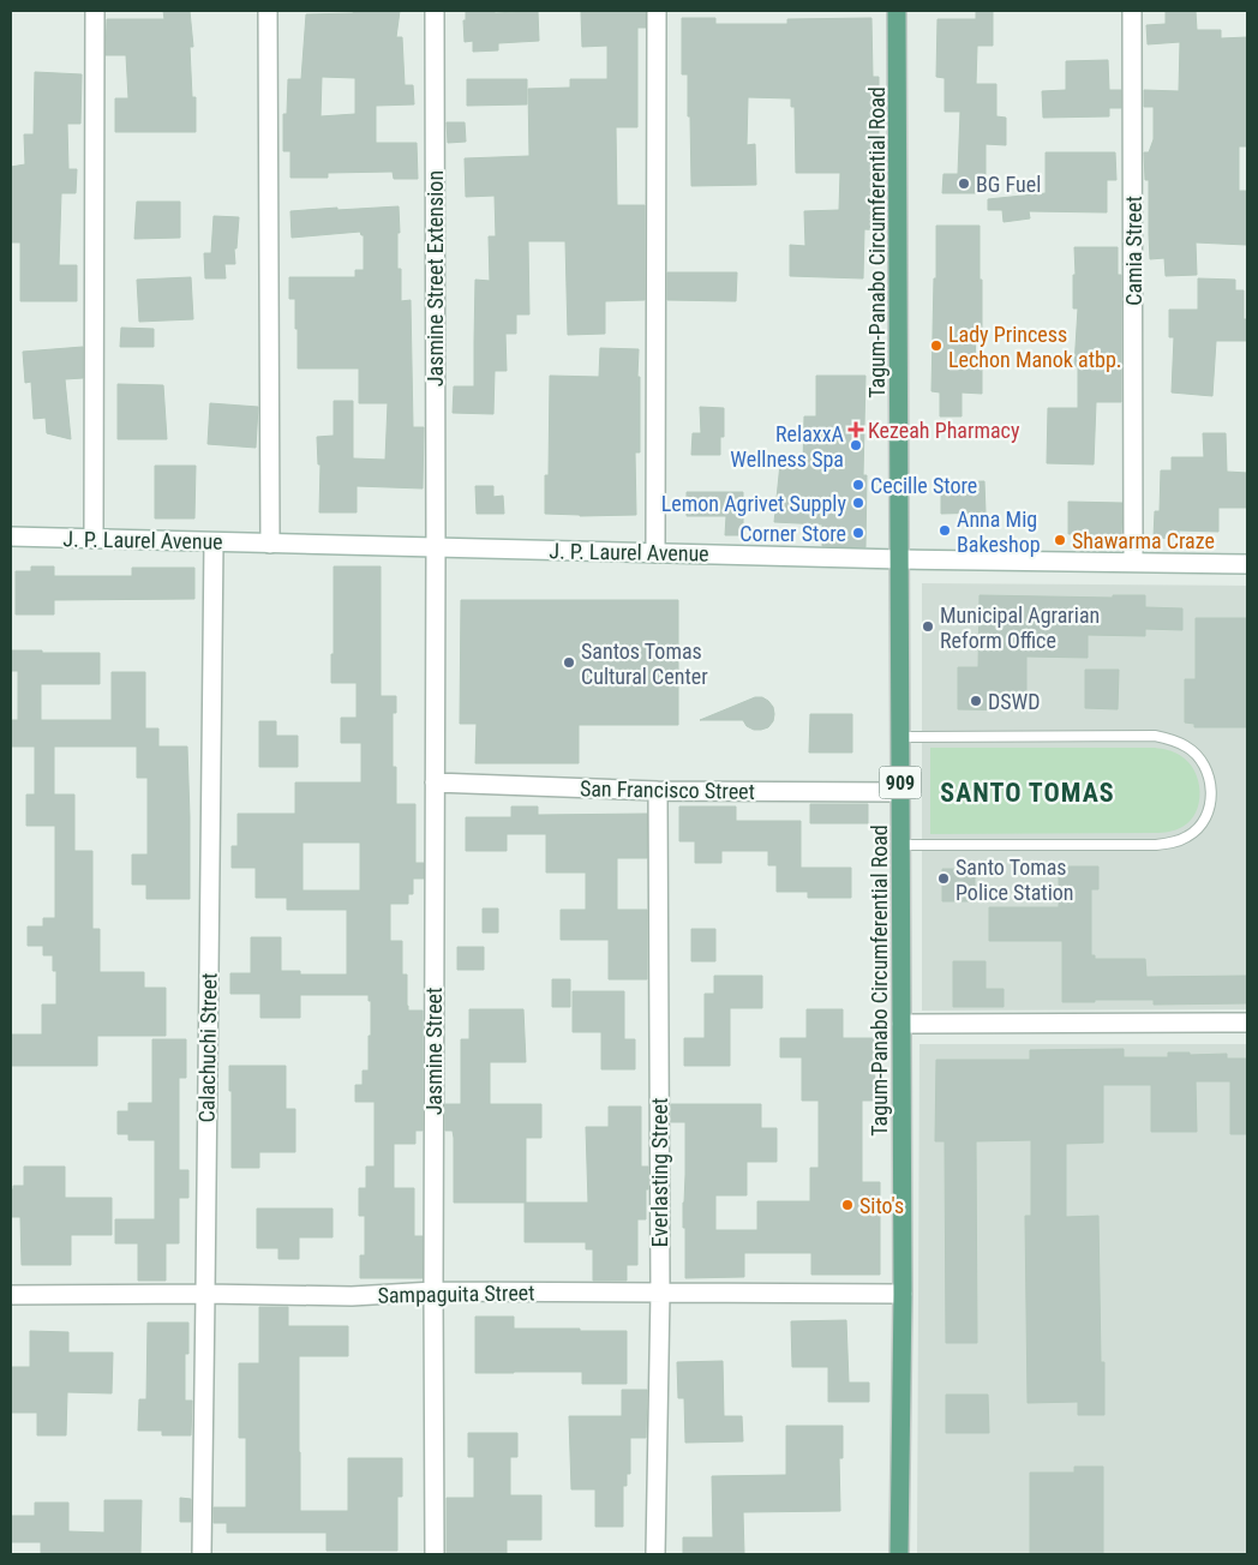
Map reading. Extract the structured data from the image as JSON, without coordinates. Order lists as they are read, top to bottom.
{
  "streets": {
    "main road": ["Tagum-Panabo Circumferential Road", "909"],
    "street": [
      "Camia Street",
      "Jasmine Street Extension",
      "J. P. Laurel Avenue",
      "San Francisco Street",
      "Calachuchi Street",
      "Jasmine Street",
      "Everlasting Street",
      "Sampaguita Street"
    ]
  },
  "crossings": [
    ["Tagum-Panabo Circumferential Road", "J. P. Laurel Avenue"],
    ["Tagum-Panabo Circumferential Road", "San Francisco Street"],
    ["Tagum-Panabo Circumferential Road", "Sampaguita Street"],
    ["Camia Street", "J. P. Laurel Avenue"],
    ["Jasmine Street Extension", "J. P. Laurel Avenue"],
    ["Jasmine Street Extension", "Jasmine Street"],
    ["J. P. Laurel Avenue", "Calachuchi Street"],
    ["J. P. Laurel Avenue", "Jasmine Street"],
    ["San Francisco Street", "Jasmine Street"],
    ["San Francisco Street", "Everlasting Street"],
    ["Calachuchi Street", "Sampaguita Street"],
    ["Jasmine Street", "Sampaguita Street"],
    ["Everlasting Street", "Sampaguita Street"]
  ],
  "districts": ["SANTO TOMAS"],
  "places": {
    "other": [
      "BG Fuel",
      "Lady Princess Lechon Manok atbp.",
      "RelaxxA Wellness Spa",
      "Cecille Store",
      "Lemon Agrivet Supply",
      "Anna Mig Bakeshop",
      "Corner Store",
      "Shawarma Craze",
      "Municipal Agrarian Reform Office",
      "Santos Tomas Cultural Center",
      "DSWD",
      "Santo Tomas Police Station",
      "Sito's"
    ],
    "health": ["Kezeah Pharmacy"]
  }
}
